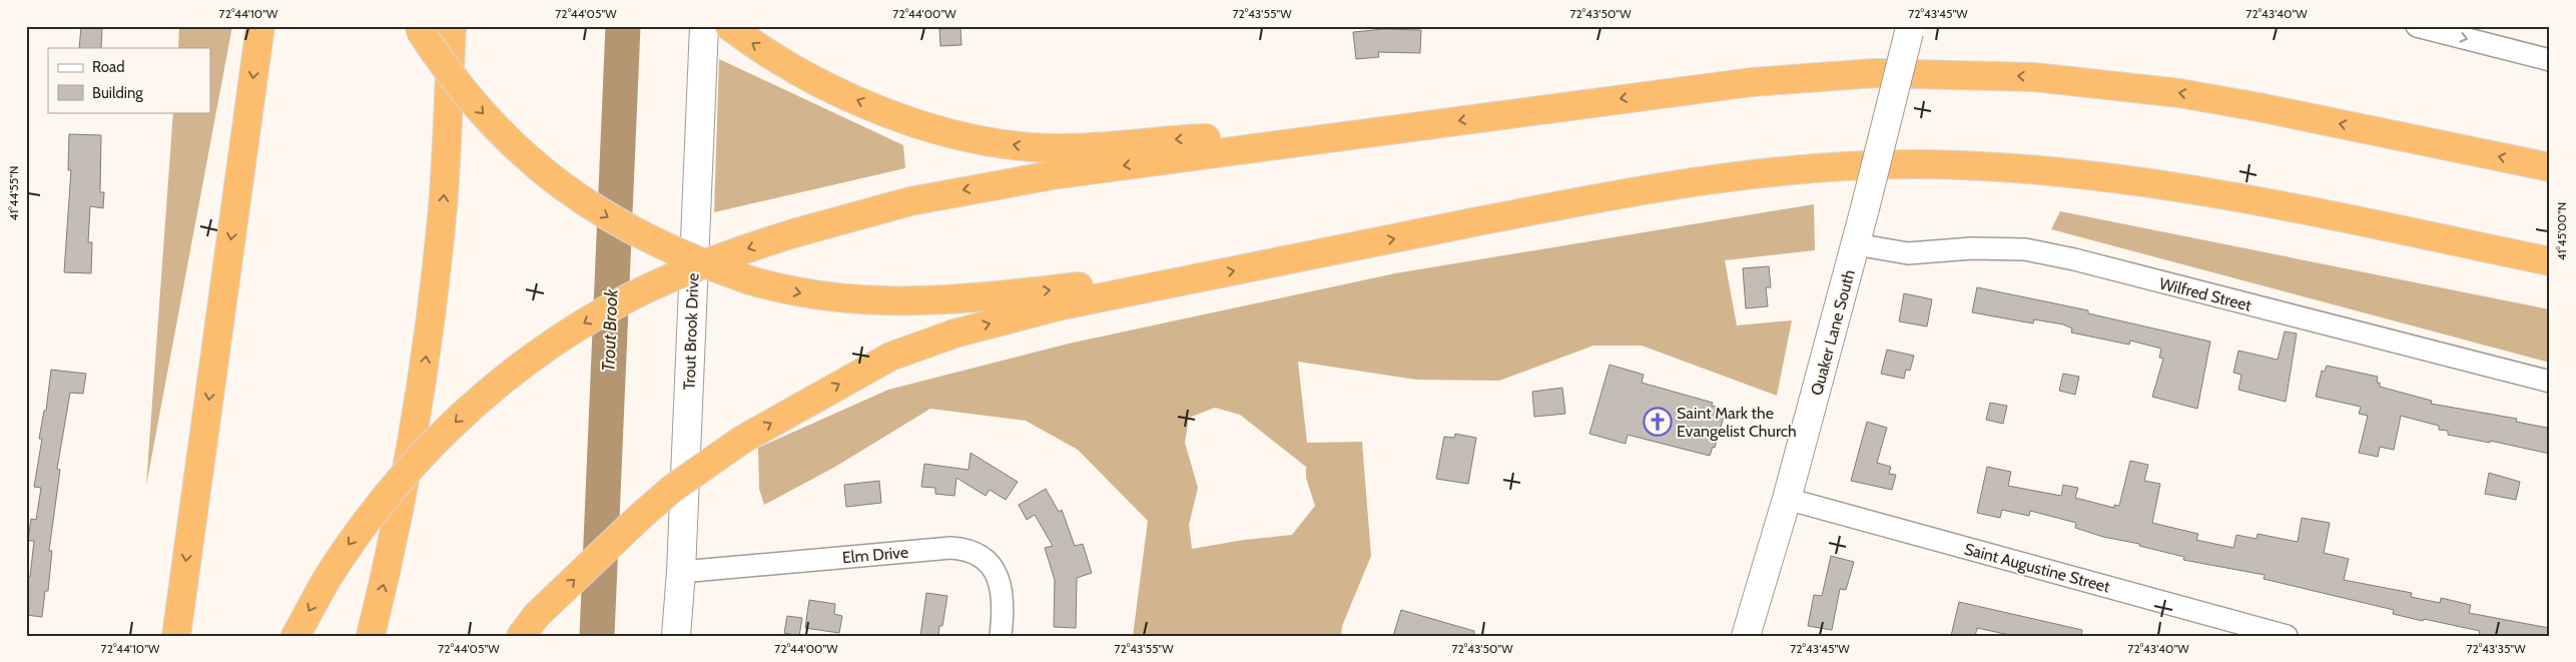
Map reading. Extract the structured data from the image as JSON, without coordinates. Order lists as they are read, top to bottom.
{
  "streets": {
    "main road": ["Trout Brook Drive", "Quaker Lane South"],
    "street": ["Wilfred Street", "Elm Drive", "Saint Augustine Street"]
  },
  "crossings": [
    ["Wilfred Street", "Quaker Lane South"],
    ["Trout Brook Drive", "Elm Drive"],
    ["Quaker Lane South", "Saint Augustine Street"]
  ],
  "water": ["Trout Brook"],
  "places": {
    "church": ["Saint Mark the Evangelist Church"]
  },
  "legend": ["Road", "Building"],
  "coordinates": [
    "72°44'10\"W",
    "72°44'05\"W",
    "72°44'00\"W",
    "72°43'55\"W",
    "72°43'50\"W",
    "72°43'45\"W",
    "72°43'40\"W",
    "41°44'55\"N",
    "41°45'00\"N",
    "72°43'35\"W"
  ]
}
